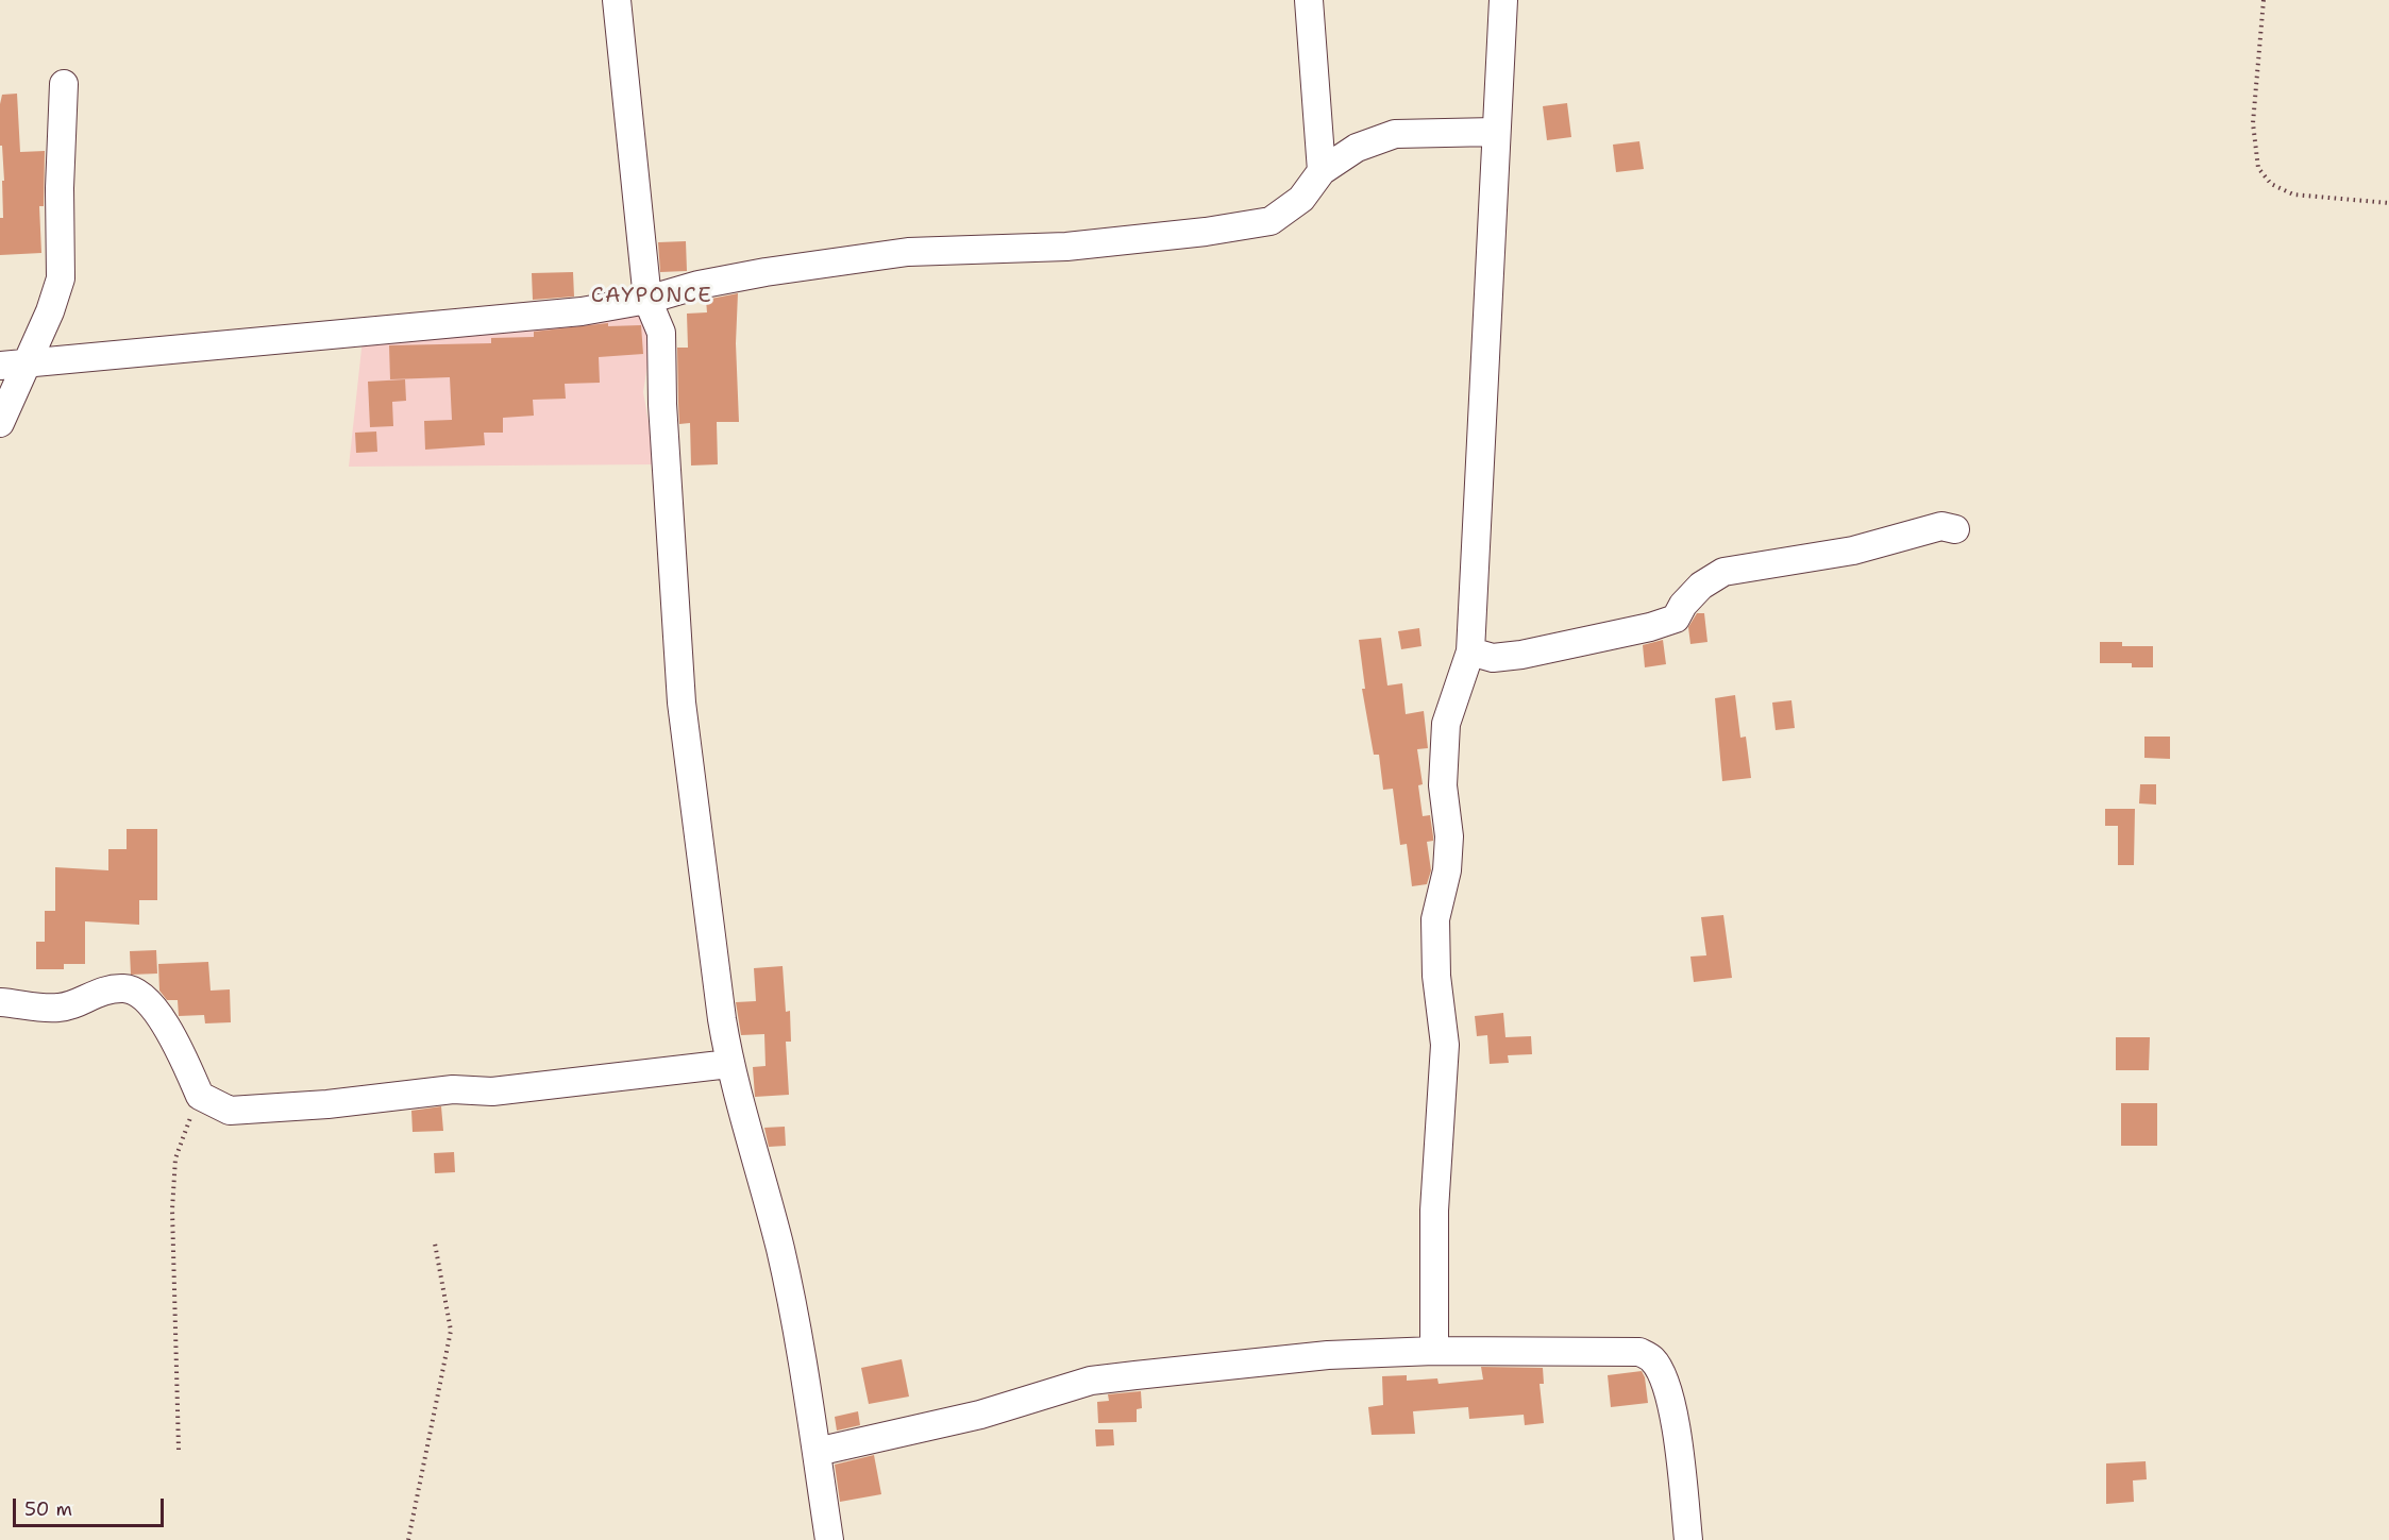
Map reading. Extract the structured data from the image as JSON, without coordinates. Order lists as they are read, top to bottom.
{
  "districts": ["CAYPONCE"],
  "scale_bar": "50 m"
}
